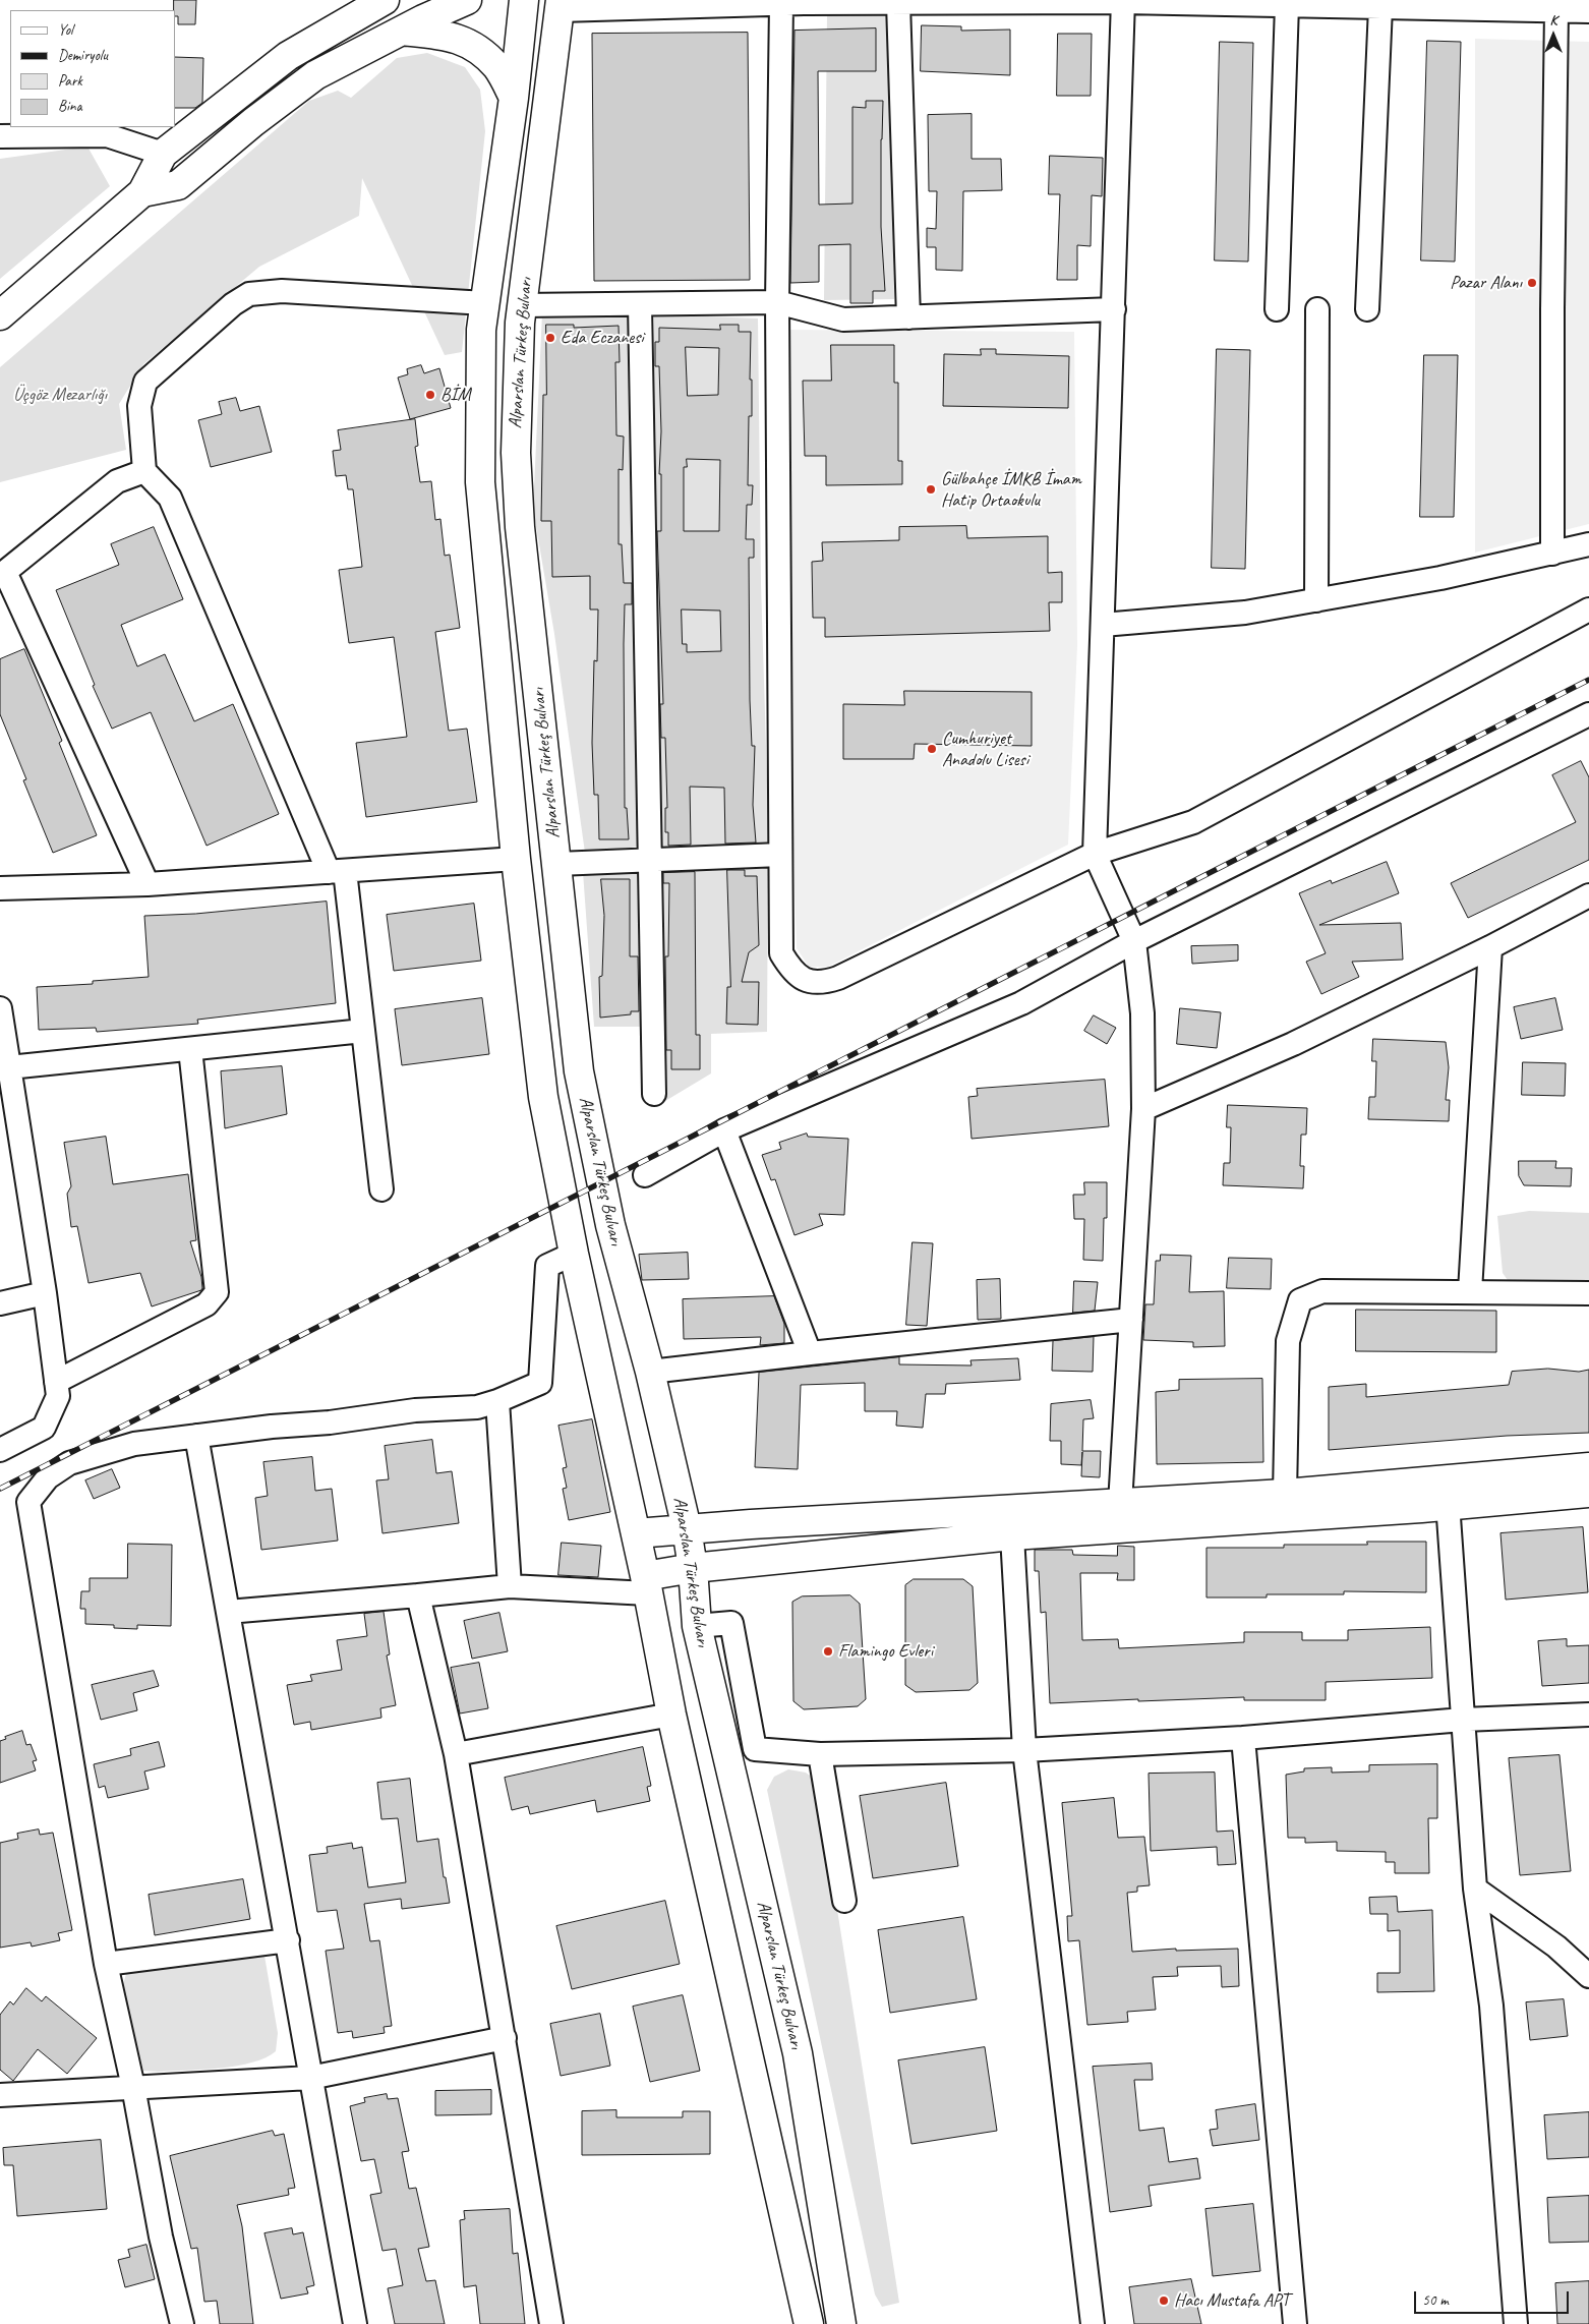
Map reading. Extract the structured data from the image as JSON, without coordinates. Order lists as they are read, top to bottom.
{
  "streets": {
    "main road": ["Alparslan Türkeş Bulvarı"]
  },
  "parks": ["Üçgöz Mezarlığı"],
  "places": [
    "Pazar Alanı",
    "Eda Eczanesi",
    "BİM",
    "Gülbahçe İMKB İmam Hatip Ortaokulu",
    "Cumhuriyet Anadolu Lisesi",
    "Flamingo Evleri",
    "Hacı Mustafa APT"
  ],
  "legend": [
    "Yol",
    "Demiryolu",
    "Park",
    "Bina"
  ],
  "scale_bar": "50 m",
  "north": "top"
}
